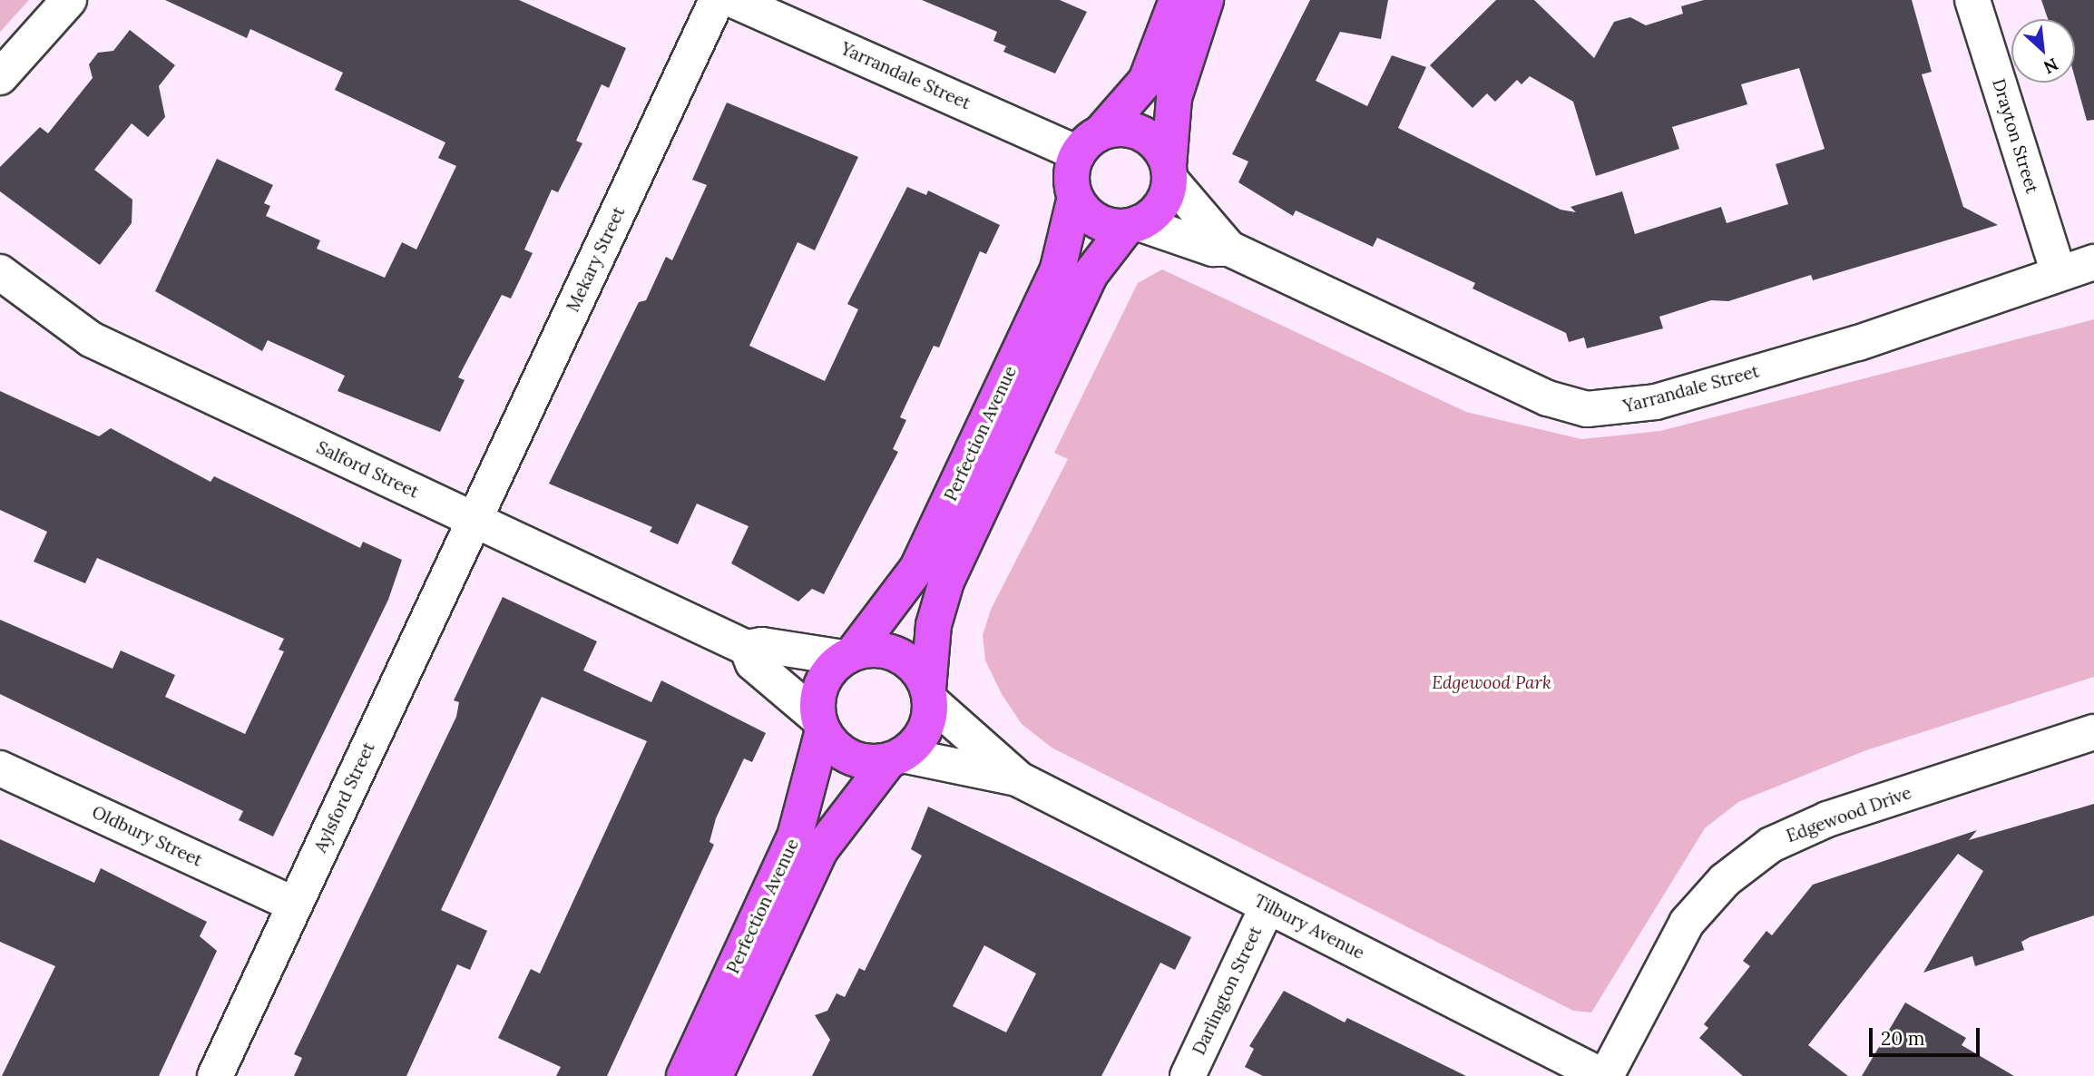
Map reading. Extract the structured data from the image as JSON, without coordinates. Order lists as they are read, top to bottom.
{
  "streets": {
    "main road": ["Perfection Avenue"],
    "street": [
      "Yarrandale Street",
      "Drayton Street",
      "Mekary Street",
      "Salford Street",
      "Aylsford Street",
      "Edgewood Drive",
      "Oldbury Street",
      "Tilbury Avenue",
      "Darlington Street"
    ]
  },
  "crossings": [
    ["Yarrandale Street", "Drayton Street"],
    ["Yarrandale Street", "Perfection Avenue"],
    ["Mekary Street", "Salford Street"],
    ["Mekary Street", "Aylsford Street"],
    ["Perfection Avenue", "Salford Street"],
    ["Perfection Avenue", "Tilbury Avenue"],
    ["Salford Street", "Aylsford Street"],
    ["Salford Street", "Tilbury Avenue"],
    ["Aylsford Street", "Oldbury Street"],
    ["Edgewood Drive", "Tilbury Avenue"],
    ["Tilbury Avenue", "Darlington Street"]
  ],
  "parks": ["Edgewood Park"],
  "scale_bar": "20 m",
  "north": "bottom right"
}
